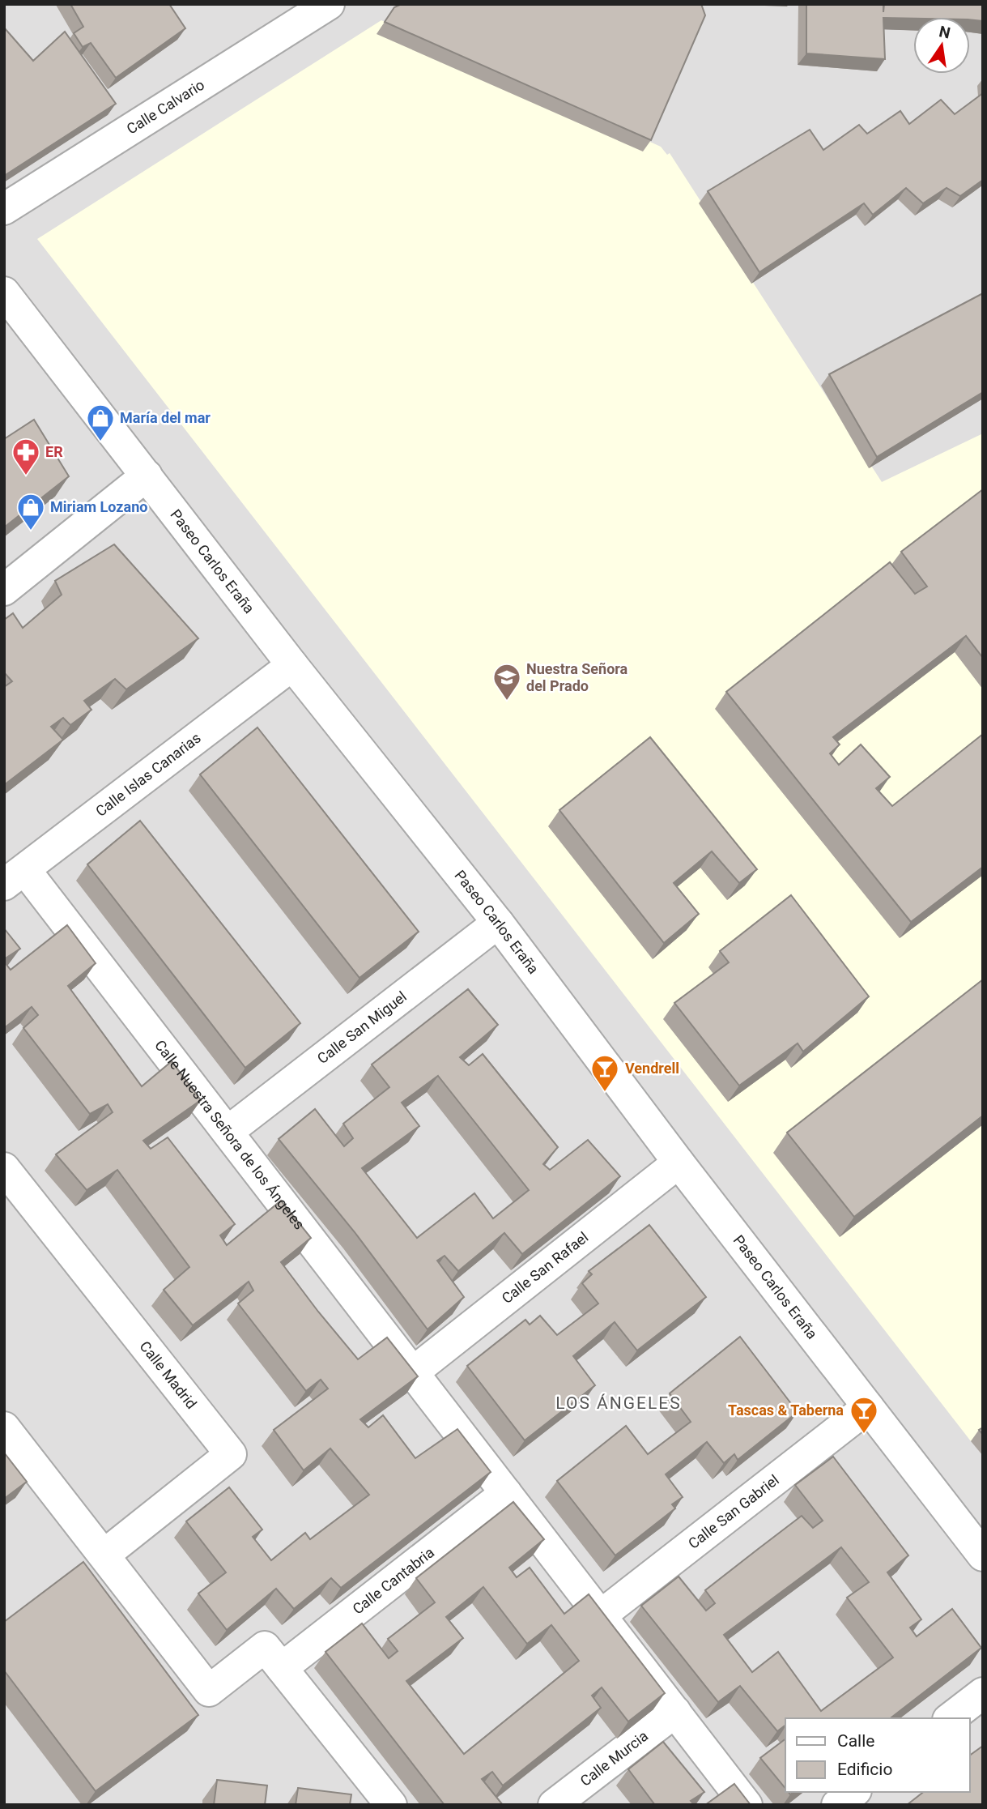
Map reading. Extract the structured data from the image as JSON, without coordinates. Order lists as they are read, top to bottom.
{
  "streets": {
    "street": [
      "Calle Calvario",
      "Paseo Carlos Eraña",
      "Calle Islas Canarias",
      "Calle San Miguel",
      "Calle Nuestra Señora de los Ángeles",
      "Calle San Rafael",
      "Calle Madrid",
      "Calle San Gabriel",
      "Calle Cantabria",
      "Calle Murcia"
    ]
  },
  "crossings": [
    ["Paseo Carlos Eraña", "Calle Islas Canarias"],
    ["Paseo Carlos Eraña", "Calle San Miguel"],
    ["Paseo Carlos Eraña", "Calle San Rafael"],
    ["Paseo Carlos Eraña", "Calle San Gabriel"],
    ["Calle Islas Canarias", "Calle Nuestra Señora de los Ángeles"],
    ["Calle San Miguel", "Calle Nuestra Señora de los Ángeles"],
    ["Calle Nuestra Señora de los Ángeles", "Calle San Rafael"],
    ["Calle Nuestra Señora de los Ángeles", "Calle San Gabriel"],
    ["Calle Nuestra Señora de los Ángeles", "Calle Cantabria"],
    ["Calle Nuestra Señora de los Ángeles", "Calle Murcia"]
  ],
  "districts": ["LOS ÁNGELES"],
  "places": {
    "shop": ["María del mar", "Miriam Lozano"],
    "pharmacy": ["ER"],
    "school or university": ["Nuestra Señora del Prado"],
    "bar": ["Vendrell", "Tascas & Taberna"]
  },
  "legend": ["Calle", "Edificio"],
  "north": "top"
}
